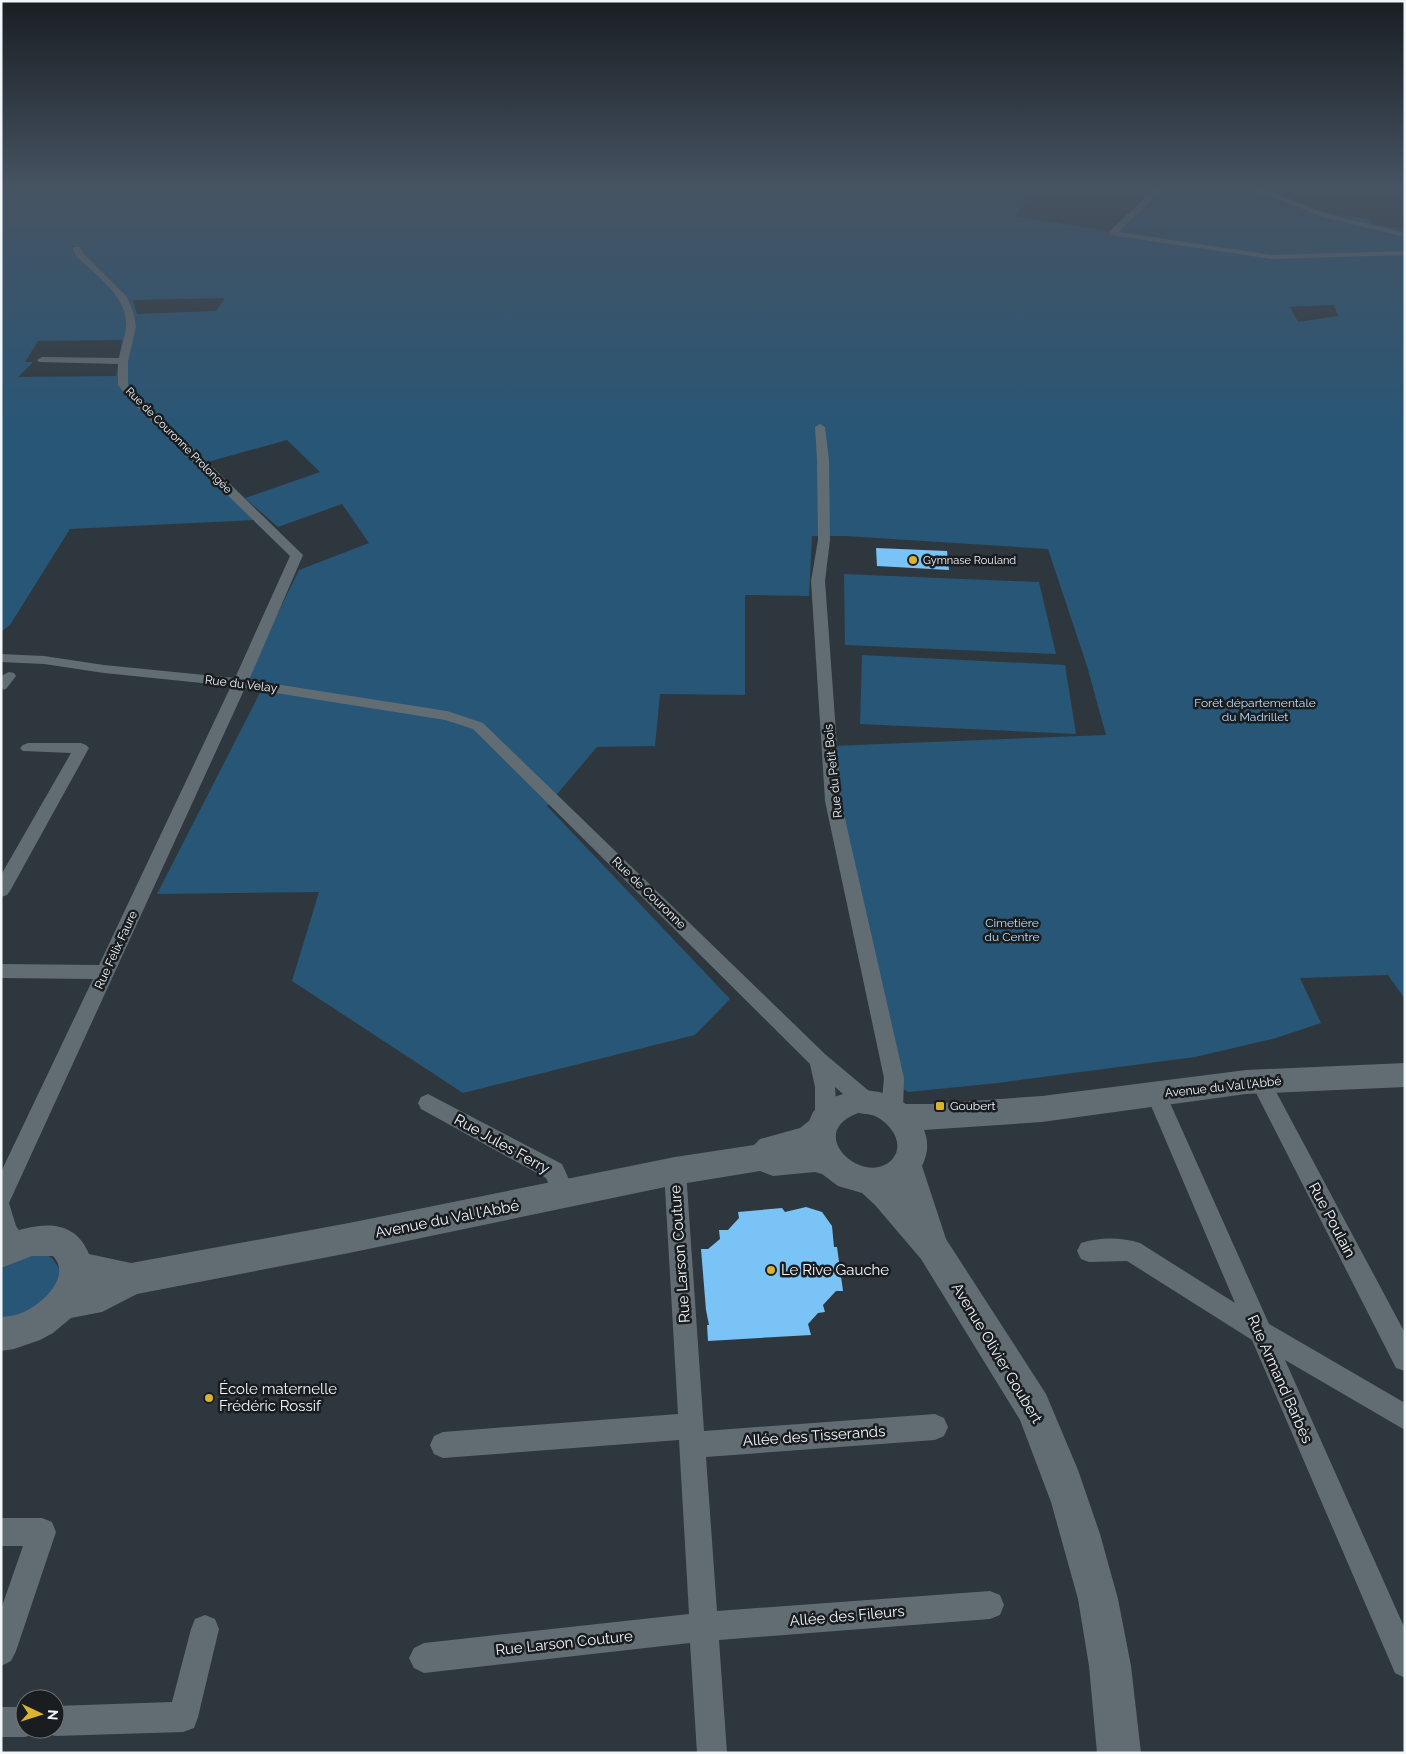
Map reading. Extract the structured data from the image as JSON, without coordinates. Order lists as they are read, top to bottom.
{
  "streets": {
    "main road": ["Avenue du Val l'Abbé", "Avenue Olivier Goubert"],
    "street": [
      "Rue de Couronne Prolongée",
      "Rue du Velay",
      "Rue du Petit Bois",
      "Rue de Couronne",
      "Rue Félix Faure",
      "Rue Jules Ferry",
      "Rue Poulain",
      "Rue Larson Couture",
      "Rue Armand Barbès",
      "Allée des Tisserands",
      "Allée des Fileurs"
    ]
  },
  "crossings": [
    ["Rue de Couronne Prolongée", "Rue Félix Faure"],
    ["Rue du Velay", "Rue de Couronne"],
    ["Rue du Velay", "Rue Félix Faure"],
    ["Rue du Petit Bois", "Rue de Couronne"],
    ["Rue du Petit Bois", "Avenue du Val l'Abbé"],
    ["Rue du Petit Bois", "Avenue Olivier Goubert"],
    ["Rue de Couronne", "Avenue du Val l'Abbé"],
    ["Rue de Couronne", "Avenue Olivier Goubert"],
    ["Avenue du Val l'Abbé", "Rue Jules Ferry"],
    ["Avenue du Val l'Abbé", "Rue Poulain"],
    ["Avenue du Val l'Abbé", "Rue Larson Couture"],
    ["Avenue du Val l'Abbé", "Avenue Olivier Goubert"],
    ["Avenue du Val l'Abbé", "Rue Armand Barbès"],
    ["Rue Larson Couture", "Allée des Tisserands"],
    ["Rue Larson Couture", "Allée des Fileurs"]
  ],
  "parks": ["Forêt départementale du Madrillet", "Cimetière du Centre"],
  "places": {
    "other": ["Gymnase Rouland", "Le Rive Gauche", "École maternelle Frédéric Rossif"],
    "transit": ["Goubert"]
  },
  "north": "right"
}
